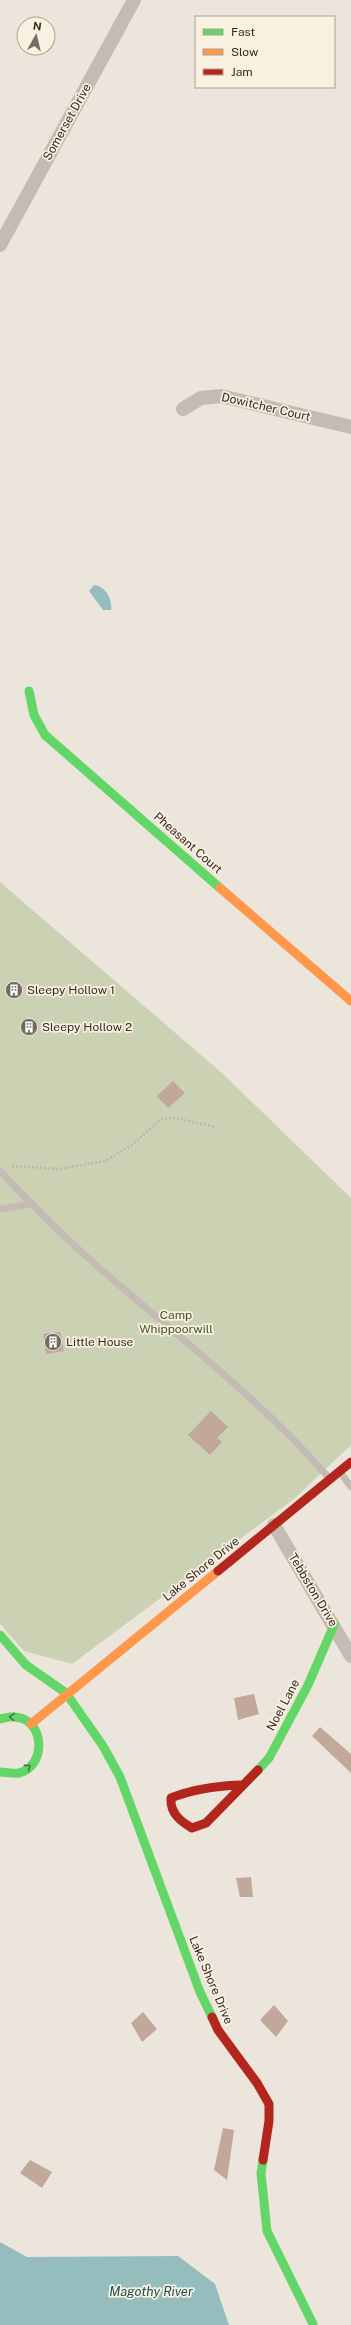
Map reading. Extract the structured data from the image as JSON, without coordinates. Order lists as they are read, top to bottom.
{
  "streets": {
    "street": [
      "Somerset Drive",
      "Dowitcher Court",
      "Pheasant Court",
      "Lake Shore Drive",
      "Tebbston Drive",
      "Noel Lane"
    ]
  },
  "crossings": [
    ["Lake Shore Drive", "Tebbston Drive"],
    ["Tebbston Drive", "Noel Lane"]
  ],
  "water": ["Magothy River"],
  "parks": ["Camp Whippoorwill"],
  "places": {
    "building": ["Sleepy Hollow 1", "Sleepy Hollow 2", "Little House"]
  },
  "legend": ["Fast", "Slow", "Jam"],
  "north": "top"
}
